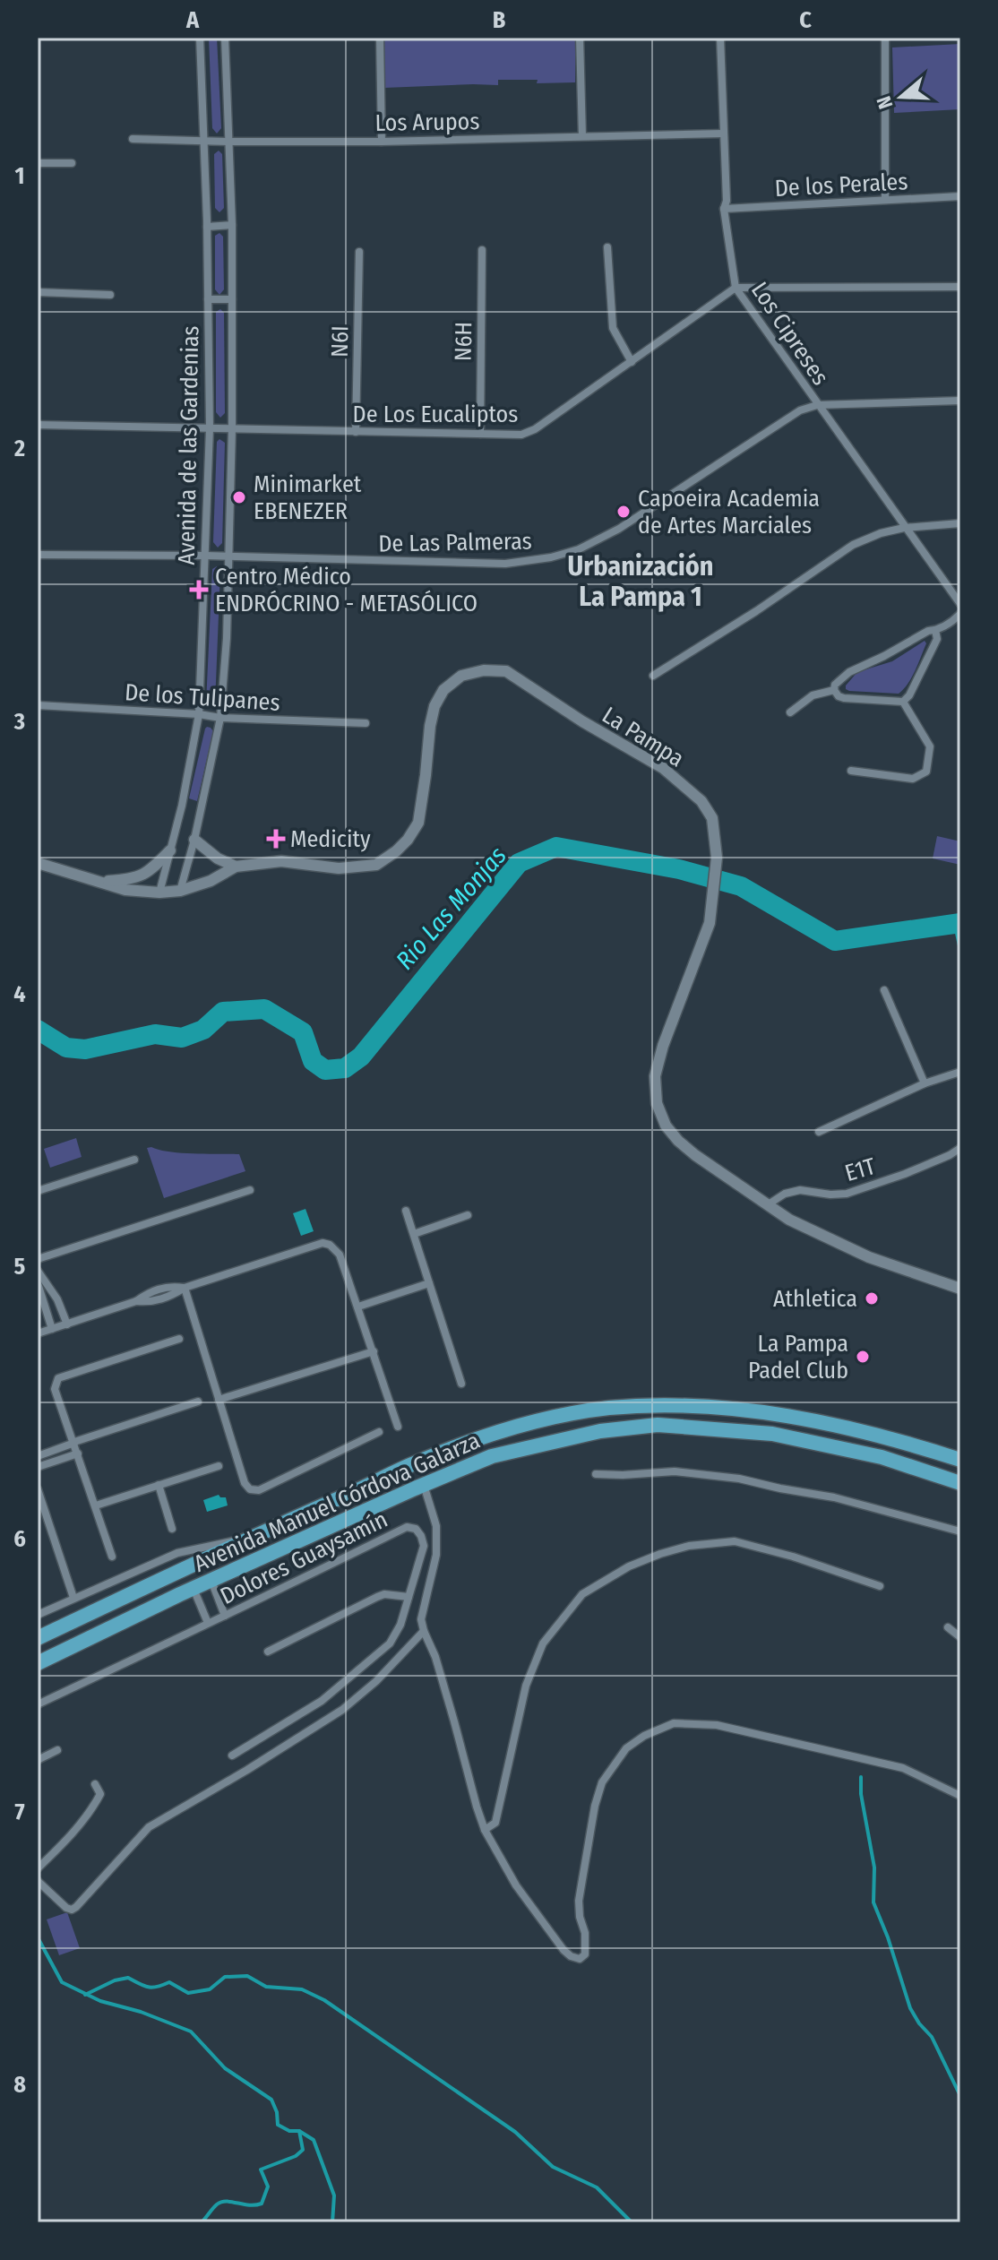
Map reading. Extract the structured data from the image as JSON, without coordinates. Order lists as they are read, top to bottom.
{
  "streets": {
    "main road": ["Avenida Manuel Córdova Galarza"],
    "street": [
      "Los Arupos",
      "De los Perales",
      "Los Cipreses",
      "N6I",
      "N6H",
      "De Los Eucaliptos",
      "Avenida de las Gardenias",
      "De Las Palmeras",
      "De los Tulipanes",
      "La Pampa",
      "E1T",
      "Dolores Guaysamín"
    ]
  },
  "crossings": [
    ["Los Arupos", "Los Cipreses"],
    ["Los Arupos", "Avenida de las Gardenias"],
    ["De los Perales", "Los Cipreses"],
    ["Los Cipreses", "De Los Eucaliptos"],
    ["Los Cipreses", "De Las Palmeras"],
    ["N6I", "De Los Eucaliptos"],
    ["N6H", "De Los Eucaliptos"],
    ["De Los Eucaliptos", "Avenida de las Gardenias"],
    ["Avenida de las Gardenias", "De Las Palmeras"],
    ["Avenida de las Gardenias", "De los Tulipanes"],
    ["Avenida de las Gardenias", "La Pampa"],
    ["La Pampa", "E1T"]
  ],
  "districts": ["Urbanización La Pampa 1"],
  "water": ["Rio Las Monjas"],
  "places": {
    "other": [
      "Minimarket EBENEZER",
      "Capoeira Academia de Artes Marciales",
      "Athletica",
      "La Pampa Padel Club"
    ],
    "health": ["Centro Médico ENDRÓCRINO - METASÓLICO", "Medicity"]
  },
  "north": "left",
  "grid": {
    "columns": ["A", "B", "C"],
    "rows": [
      "1",
      "2",
      "3",
      "4",
      "5",
      "6",
      "7",
      "8"
    ]
  }
}
